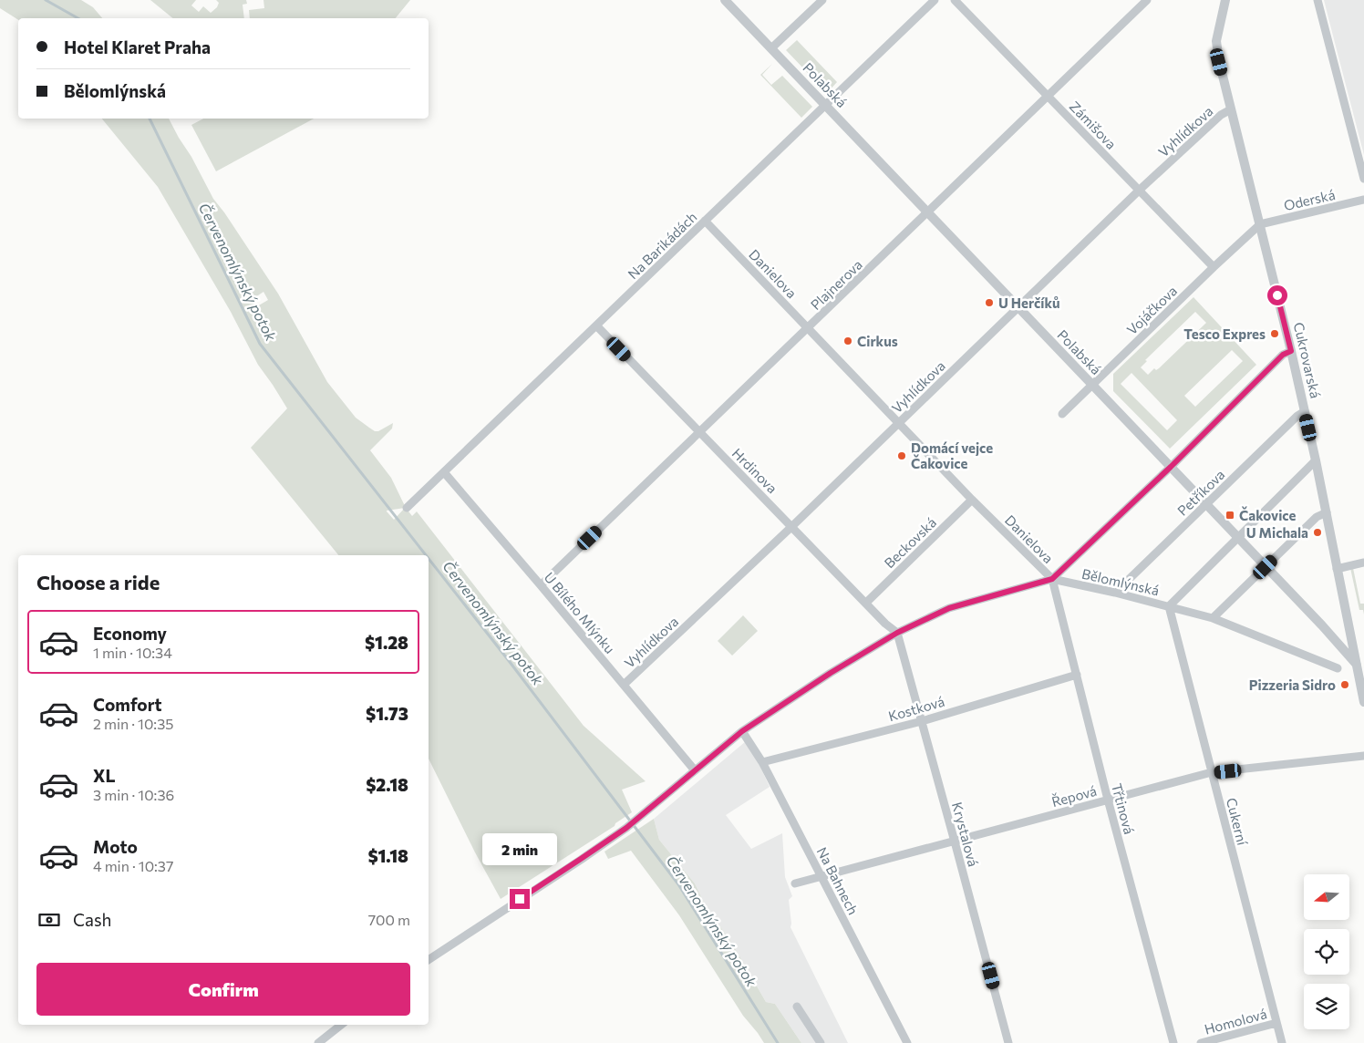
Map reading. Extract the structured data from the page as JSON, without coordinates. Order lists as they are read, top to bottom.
{
  "streets": {
    "street": [
      "Polabská",
      "Zámišova",
      "Vyhlídkova",
      "Oderská",
      "Na Barikádách",
      "Danielova",
      "Plajnerova",
      "Vojáčkova",
      "Cukrovarská",
      "Hrdinova",
      "Petříkova",
      "Beckovská",
      "Bělomlýnská",
      "U Bílého Mlýnku",
      "Kostková",
      "Řepová",
      "Třtinová",
      "Cukerní",
      "Krystalová",
      "Na Bahnech",
      "Homolová"
    ]
  },
  "crossings": [
    ["Polabská", "Vyhlídkova"],
    ["Polabská", "Na Barikádách"],
    ["Polabská", "Plajnerova"],
    ["Polabská", "Vojáčkova"],
    ["Polabská", "Cukrovarská"],
    ["Polabská", "Petříkova"],
    ["Zámišova", "Vyhlídkova"],
    ["Zámišova", "Plajnerova"],
    ["Zámišova", "Vojáčkova"],
    ["Vyhlídkova", "Danielova"],
    ["Vyhlídkova", "Cukrovarská"],
    ["Vyhlídkova", "Hrdinova"],
    ["Vyhlídkova", "U Bílého Mlýnku"],
    ["Oderská", "Vojáčkova"],
    ["Oderská", "Cukrovarská"],
    ["Na Barikádách", "Danielova"],
    ["Na Barikádách", "Hrdinova"],
    ["Na Barikádách", "U Bílého Mlýnku"],
    ["Danielova", "Plajnerova"],
    ["Danielova", "Beckovská"],
    ["Danielova", "Bělomlýnská"],
    ["Danielova", "Třtinová"],
    ["Plajnerova", "Hrdinova"],
    ["Plajnerova", "U Bílého Mlýnku"],
    ["Vojáčkova", "Cukrovarská"],
    ["Cukrovarská", "Petříkova"],
    ["Hrdinova", "Beckovská"],
    ["Hrdinova", "Bělomlýnská"],
    ["Hrdinova", "Krystalová"],
    ["Petříkova", "Bělomlýnská"],
    ["Bělomlýnská", "U Bílého Mlýnku"],
    ["Bělomlýnská", "Třtinová"],
    ["Bělomlýnská", "Cukerní"],
    ["Bělomlýnská", "Krystalová"],
    ["Bělomlýnská", "Na Bahnech"],
    ["Kostková", "Třtinová"],
    ["Kostková", "Krystalová"],
    ["Kostková", "Na Bahnech"],
    ["Řepová", "Třtinová"],
    ["Řepová", "Cukerní"],
    ["Řepová", "Krystalová"],
    ["Řepová", "Na Bahnech"],
    ["Cukerní", "Homolová"]
  ],
  "water": ["Červenomlýnský potok"],
  "places": {
    "other": [
      "U Herčíků",
      "Tesco Expres",
      "Cirkus",
      "Domácí vejce Čakovice",
      "U Michala",
      "Pizzeria Sidro"
    ],
    "transit": ["Čakovice"]
  },
  "north": "left",
  "page": {
    "banner": ["Hotel Klaret Praha", "Bělomlýnská"],
    "heading": "Choose a ride",
    "list": [
      {
        "name": "Economy",
        "note": "1 min · 10:34",
        "value": "$1.28"
      },
      {
        "name": "Comfort",
        "note": "2 min · 10:35",
        "value": "$1.73"
      },
      {
        "name": "XL",
        "note": "3 min · 10:36",
        "value": "$2.18"
      },
      {
        "name": "Moto",
        "note": "4 min · 10:37",
        "value": "$1.18"
      }
    ],
    "bubble": "2 min",
    "pay": ["Cash", "700 m"],
    "buttons": "Confirm"
  }
}
